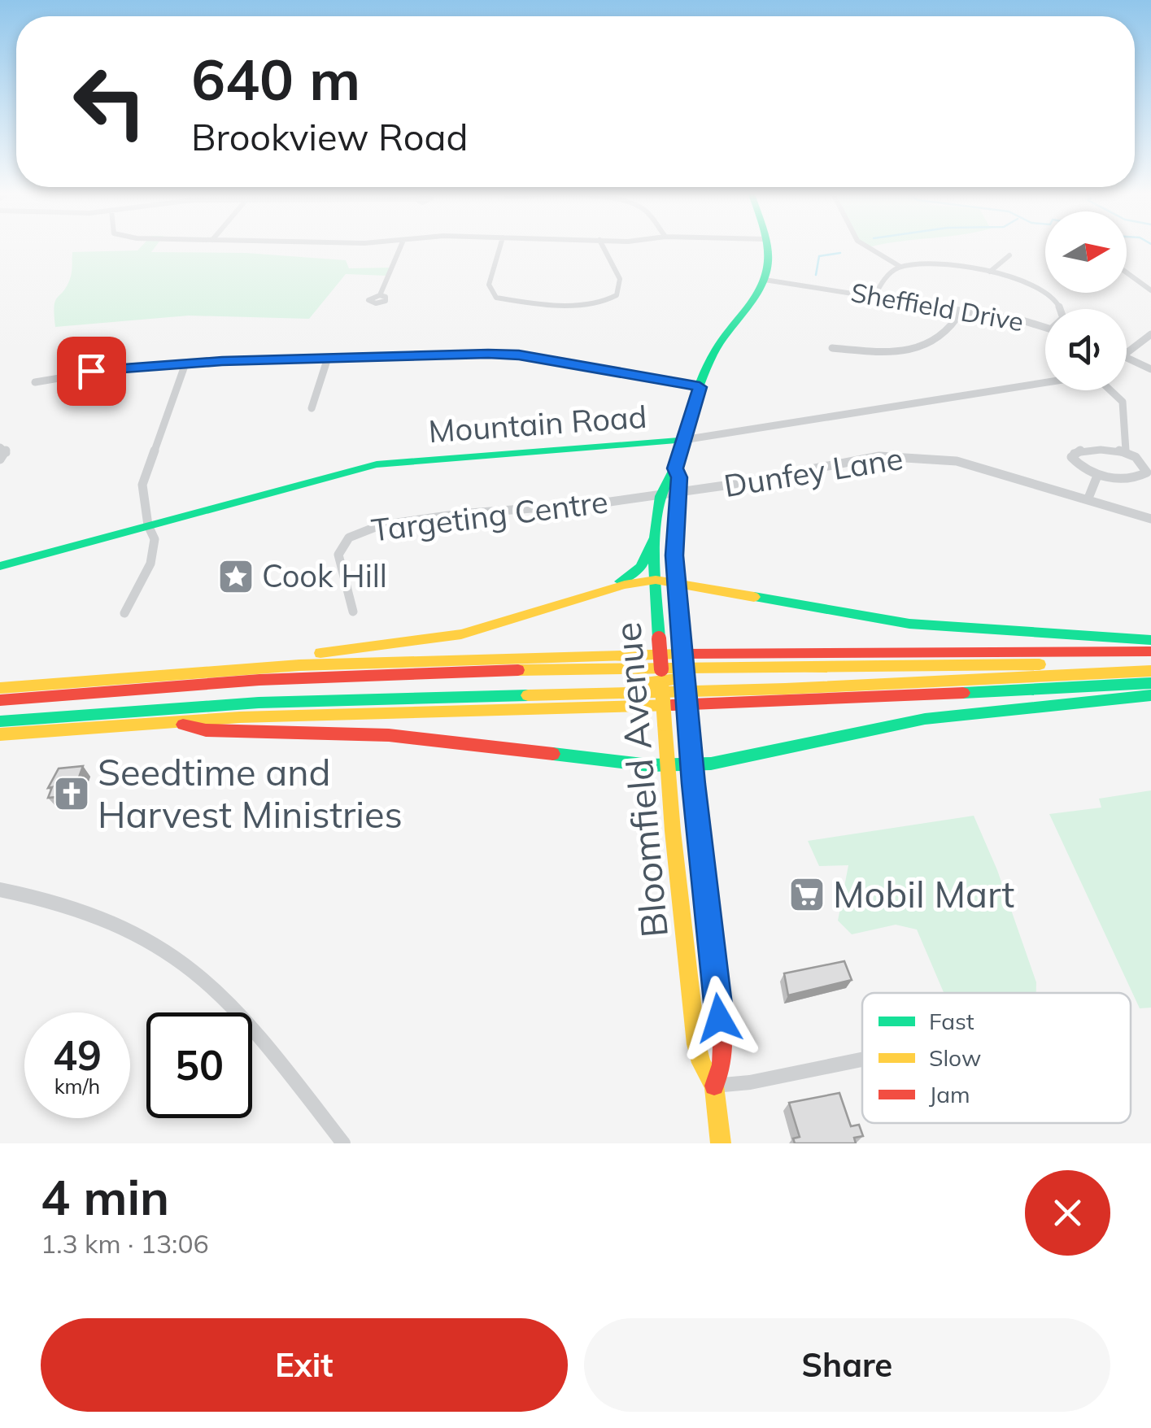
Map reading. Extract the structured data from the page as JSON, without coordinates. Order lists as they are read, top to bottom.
{
  "streets": {
    "main road": ["Mountain Road", "Bloomfield Avenue"],
    "street": ["Sheffield Drive", "Dunfey Lane", "Targeting Centre"]
  },
  "crossings": [
    ["Sheffield Drive", "Bloomfield Avenue"],
    ["Mountain Road", "Bloomfield Avenue"],
    ["Dunfey Lane", "Targeting Centre"],
    ["Dunfey Lane", "Bloomfield Avenue"],
    ["Targeting Centre", "Bloomfield Avenue"]
  ],
  "places": {
    "place": ["Cook Hill"],
    "church": ["Seedtime and Harvest Ministries"],
    "supermarket": ["Mobil Mart"]
  },
  "legend": ["Fast", "Slow", "Jam"],
  "north": "right",
  "page": {
    "turn": ["640 m", "Brookview Road"],
    "speed": "49 km/h",
    "limit": "50",
    "heading": ["4 min", "1.3 km · 13:06"],
    "buttons": ["Exit", "Share"]
  }
}
